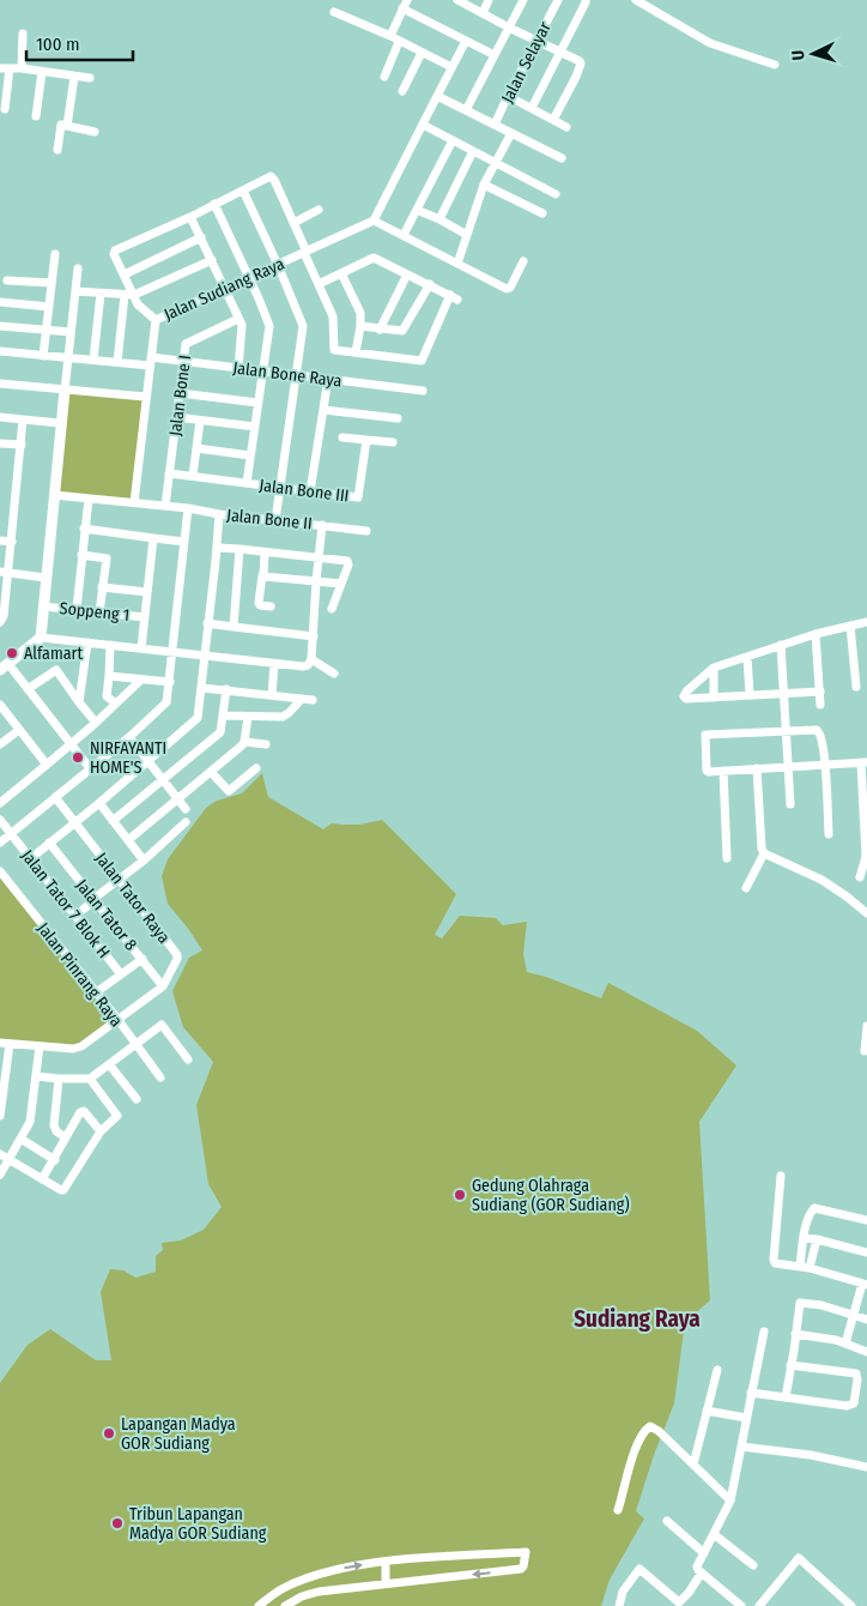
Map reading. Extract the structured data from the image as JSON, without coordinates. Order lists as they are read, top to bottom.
{
  "streets": {
    "street": [
      "Jalan Selayar",
      "Jalan Sudiang Raya",
      "Jalan Bone Raya",
      "Jalan Bone I",
      "Jalan Bone III",
      "Jalan Bone II",
      "Soppeng 1",
      "Jalan Tator Raya",
      "Jalan Tator 7 Blok H",
      "Jalan Tator 8",
      "Jalan Pinrang Raya"
    ]
  },
  "crossings": [
    ["Jalan Sudiang Raya", "Jalan Bone Raya"],
    ["Jalan Sudiang Raya", "Jalan Bone II"],
    ["Jalan Bone Raya", "Jalan Bone I"],
    ["Jalan Bone I", "Jalan Bone III"],
    ["Jalan Bone I", "Jalan Bone II"],
    ["Jalan Tator Raya", "Jalan Tator 8"],
    ["Jalan Tator Raya", "Jalan Pinrang Raya"]
  ],
  "districts": ["Sudiang Raya"],
  "places": [
    "Alfamart",
    "NIRFAYANTI HOME'S",
    "Gedung Olahraga Sudiang (GOR Sudiang)",
    "Lapangan Madya GOR Sudiang",
    "Tribun Lapangan Madya GOR Sudiang"
  ],
  "scale_bar": "100 m",
  "north": "left"
}
